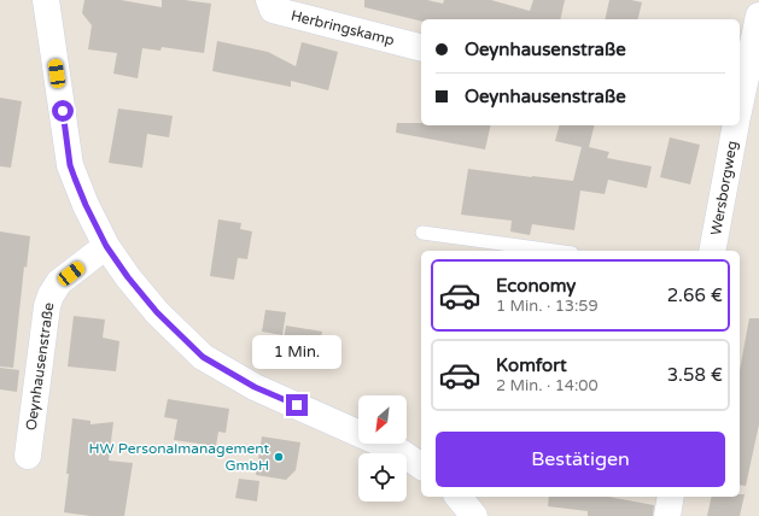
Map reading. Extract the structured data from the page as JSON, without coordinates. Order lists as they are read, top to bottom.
{
  "streets": {
    "street": ["Herbringskamp", "Wersborgweg", "Oeynhausenstraße"]
  },
  "places": ["HW Personalmanagement GmbH"],
  "north": "bottom left",
  "page": {
    "banner": ["Oeynhausenstraße", "Oeynhausenstraße"],
    "list": [
      {
        "name": "Economy",
        "note": "1 Min. · 13:59",
        "value": "2.66 €"
      },
      {
        "name": "Komfort",
        "note": "2 Min. · 14:00",
        "value": "3.58 €"
      }
    ],
    "bubble": "1 Min.",
    "buttons": "Bestätigen"
  }
}
